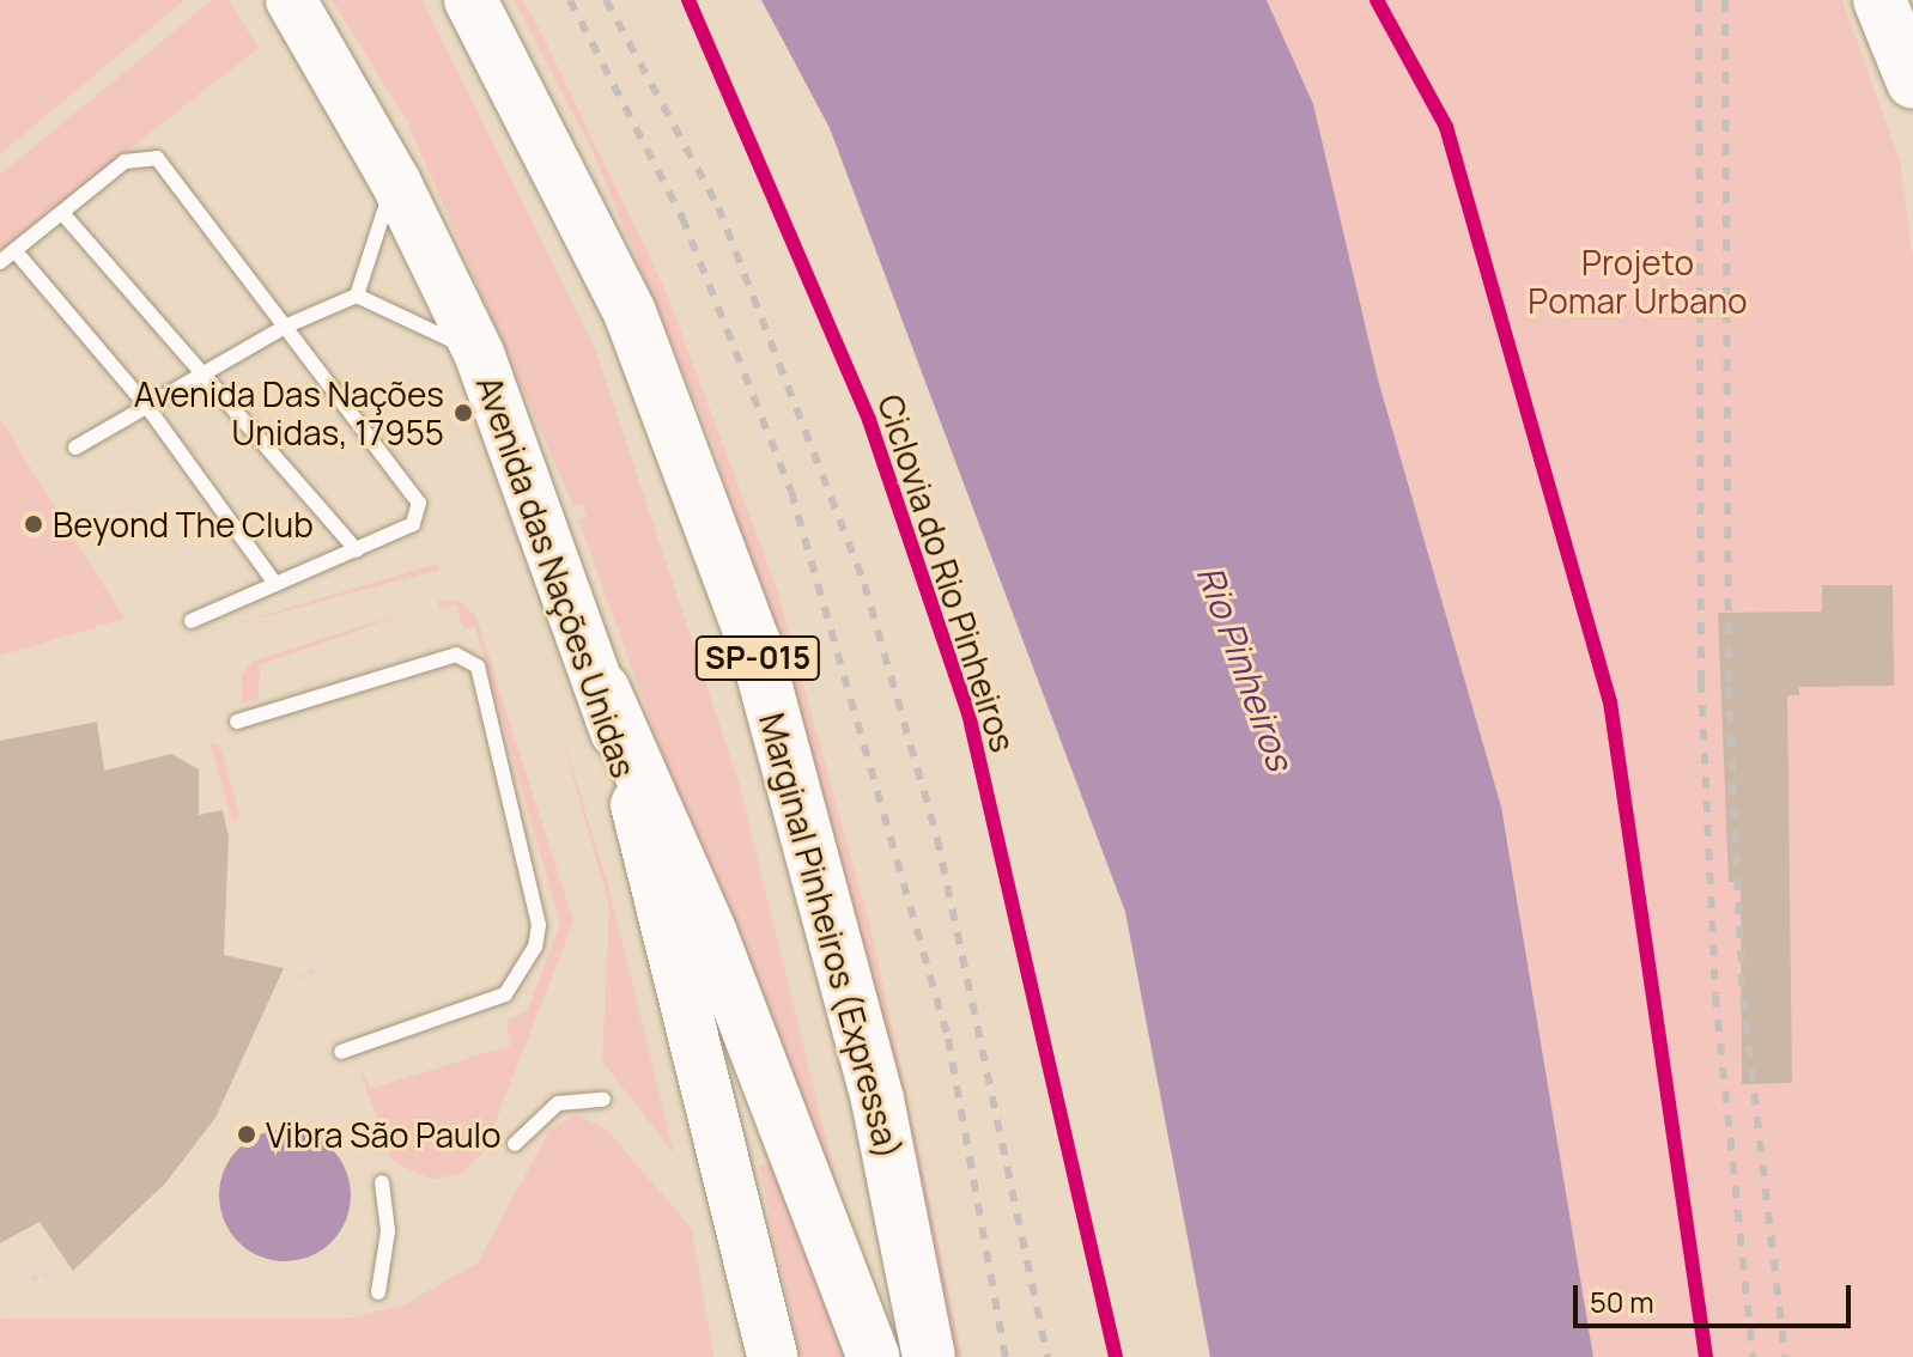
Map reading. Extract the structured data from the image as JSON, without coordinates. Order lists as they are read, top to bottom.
{
  "streets": {
    "highway": ["Avenida das Nações Unidas", "SP-015", "Marginal Pinheiros (Expressa)"],
    "cycle path": ["Ciclovia do Rio Pinheiros"]
  },
  "water": ["Rio Pinheiros"],
  "parks": ["Projeto Pomar Urbano"],
  "places": ["Avenida Das Nações Unidas, 17955", "Beyond The Club", "Vibra São Paulo"],
  "scale_bar": "50 m"
}
